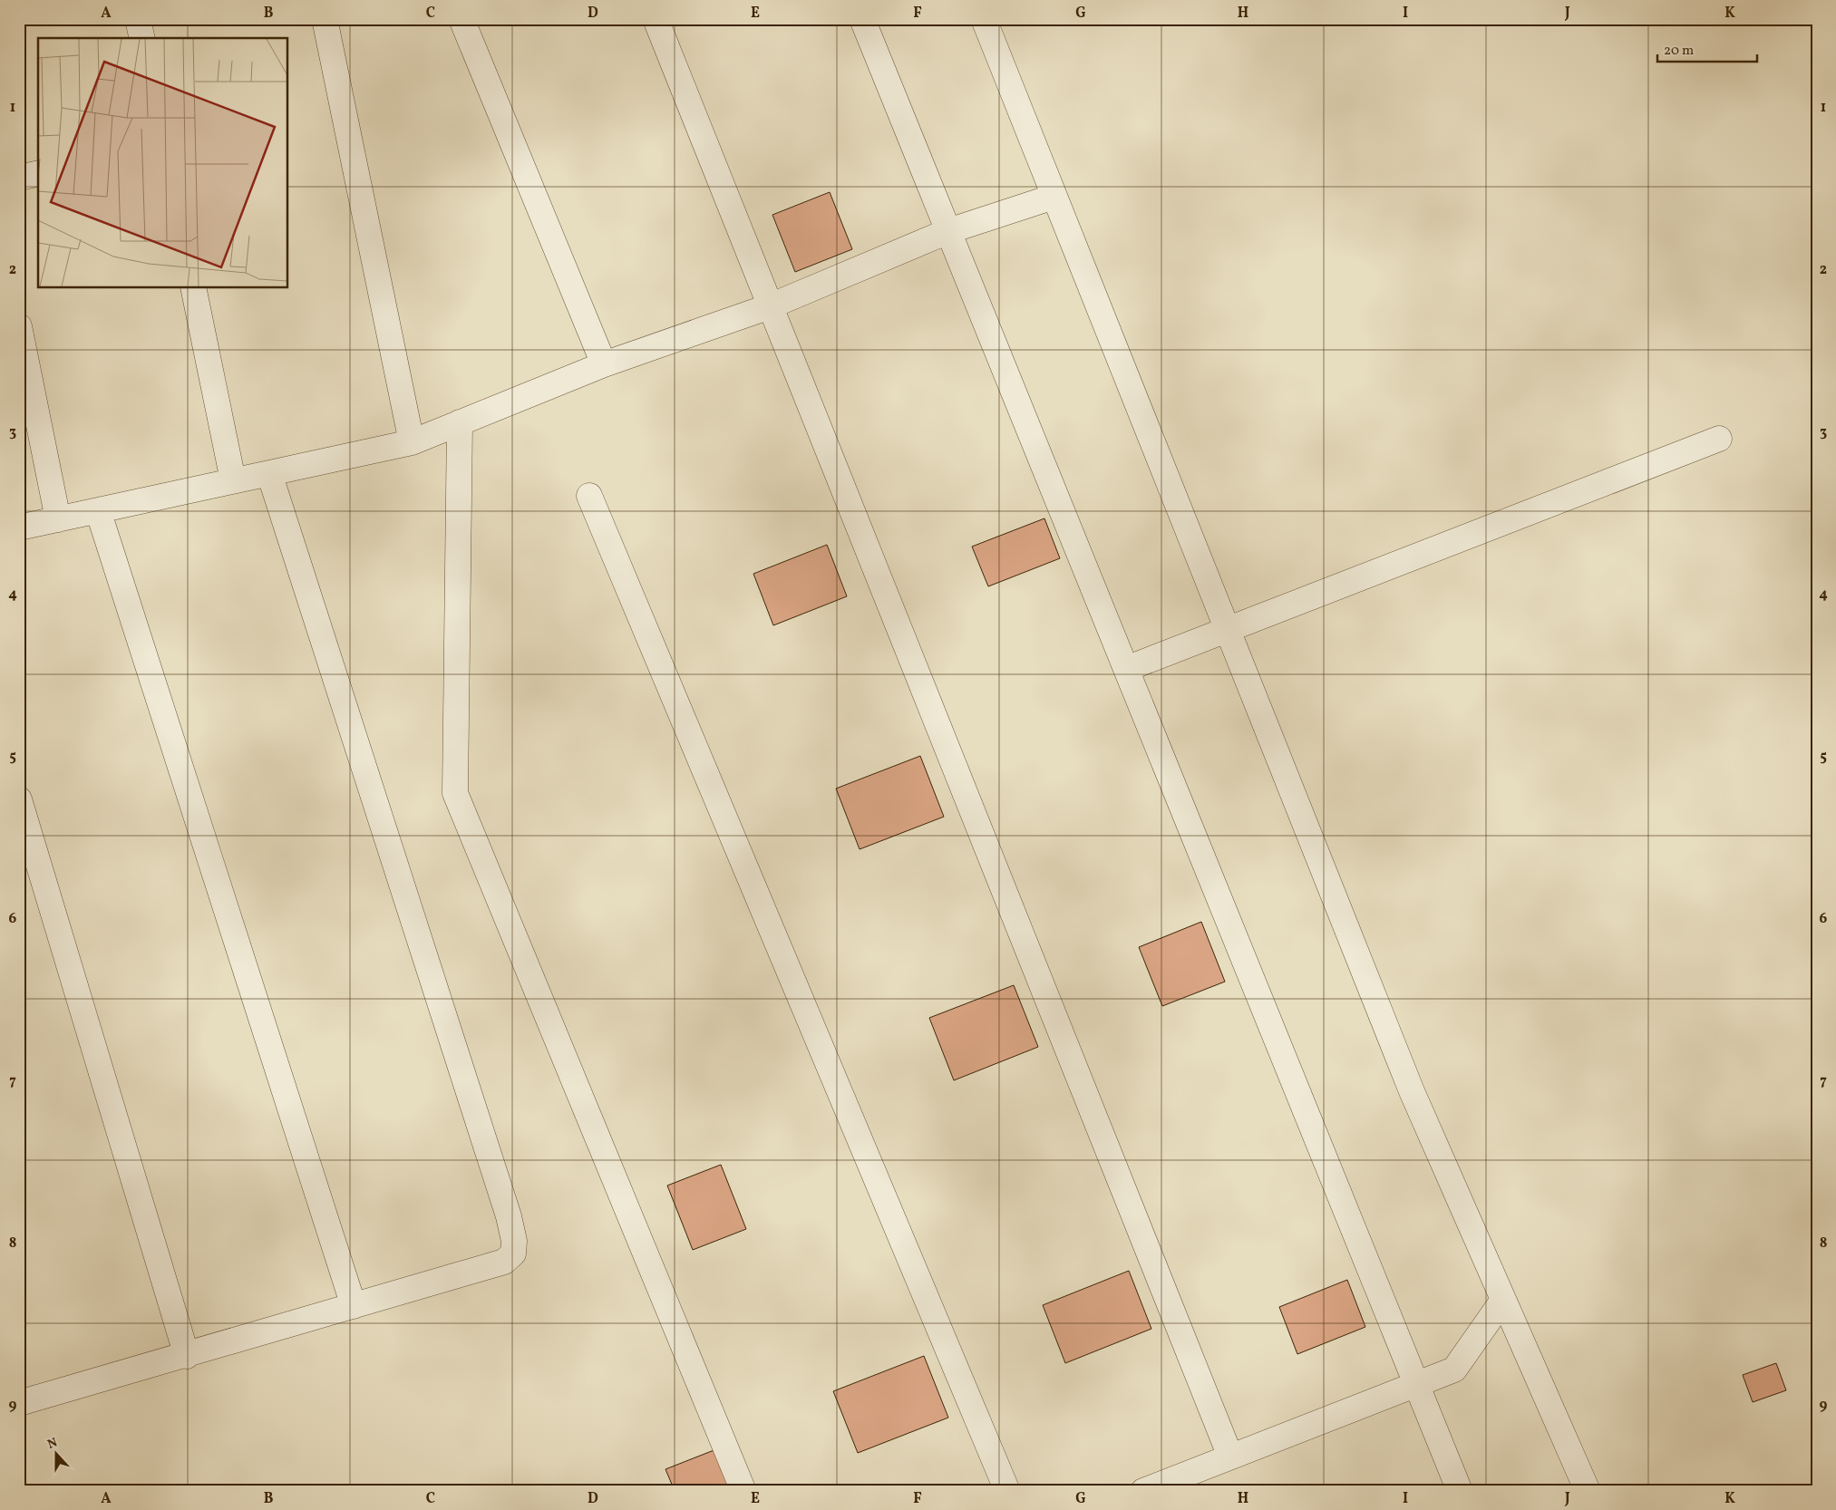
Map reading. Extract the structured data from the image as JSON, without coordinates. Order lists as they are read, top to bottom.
{
  "scale_bar": "20 m",
  "north": "top",
  "grid": {
    "columns": [
      "A",
      "B",
      "C",
      "D",
      "E",
      "F",
      "G",
      "H",
      "I",
      "J",
      "K"
    ],
    "rows": [
      "1",
      "2",
      "3",
      "4",
      "5",
      "6",
      "7",
      "8",
      "9"
    ]
  }
}
